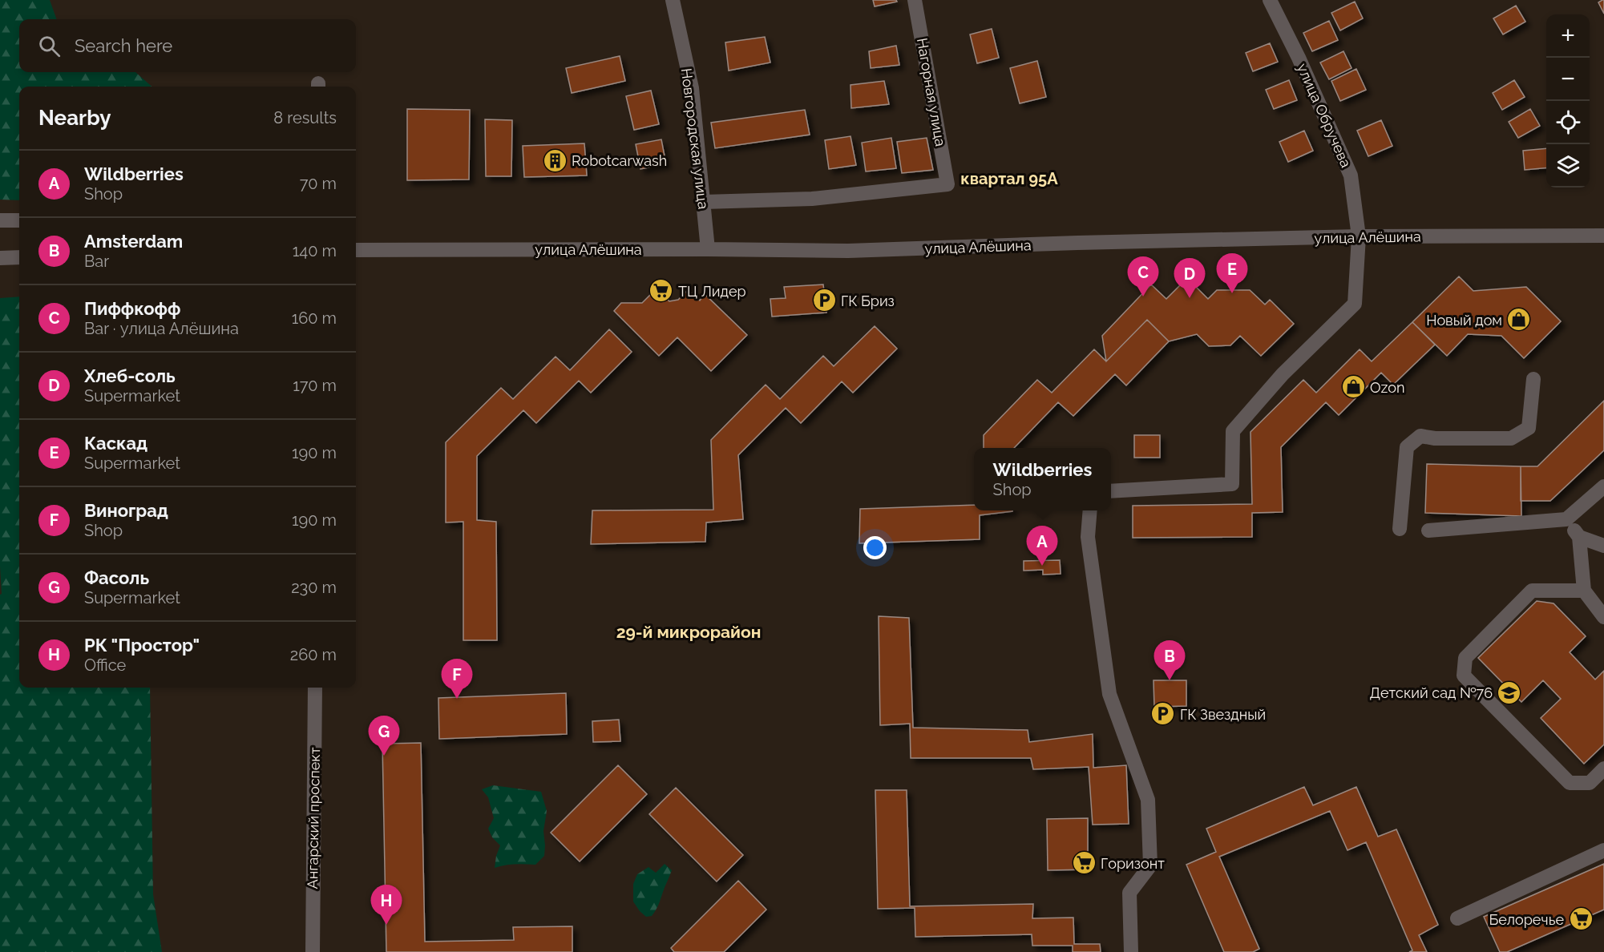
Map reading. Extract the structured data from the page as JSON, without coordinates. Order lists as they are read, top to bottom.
{
  "streets": {
    "street": [
      "Нагорная улица",
      "улица Обручева",
      "Новгородская улица",
      "улица Алёшина",
      "Ангарский проспект"
    ]
  },
  "crossings": [
    ["Нагорная улица", "Новгородская улица"],
    ["улица Обручева", "улица Алёшина"],
    ["Новгородская улица", "улица Алёшина"]
  ],
  "districts": ["квартал 95А", "29-й микрорайон"],
  "places": {
    "building": ["Robotcarwash"],
    "supermarket": ["ТЦ Лидер", "Горизонт", "Белоречье"],
    "parking": ["ГК Бриз", "ГК Звездный"],
    "shop": ["Новый дом", "Ozon"],
    "school or university": ["Детский сад №76"]
  },
  "page": {
    "map_buttons": ["+", "−"],
    "search": "Search here",
    "heading": ["Nearby", "8 results"],
    "list": [
      {
        "mark": "A",
        "name": "Wildberries",
        "note": "Shop",
        "value": "70 m"
      },
      {
        "mark": "B",
        "name": "Amsterdam",
        "note": "Bar",
        "value": "140 m"
      },
      {
        "mark": "C",
        "name": "Пиффкофф",
        "note": "Bar · улица Алёшина",
        "value": "160 m"
      },
      {
        "mark": "D",
        "name": "Хлеб-соль",
        "note": "Supermarket",
        "value": "170 m"
      },
      {
        "mark": "E",
        "name": "Каскад",
        "note": "Supermarket",
        "value": "190 m"
      },
      {
        "mark": "F",
        "name": "Виноград",
        "note": "Shop",
        "value": "190 m"
      },
      {
        "mark": "G",
        "name": "Фасоль",
        "note": "Supermarket",
        "value": "230 m"
      },
      {
        "mark": "H",
        "name": "РК \"Простор\"",
        "note": "Office",
        "value": "260 m"
      }
    ],
    "pins": [
      "E",
      "C",
      "D",
      "A",
      "B",
      "F",
      "G",
      "H"
    ],
    "popup": ["Wildberries", "Shop"]
  }
}
